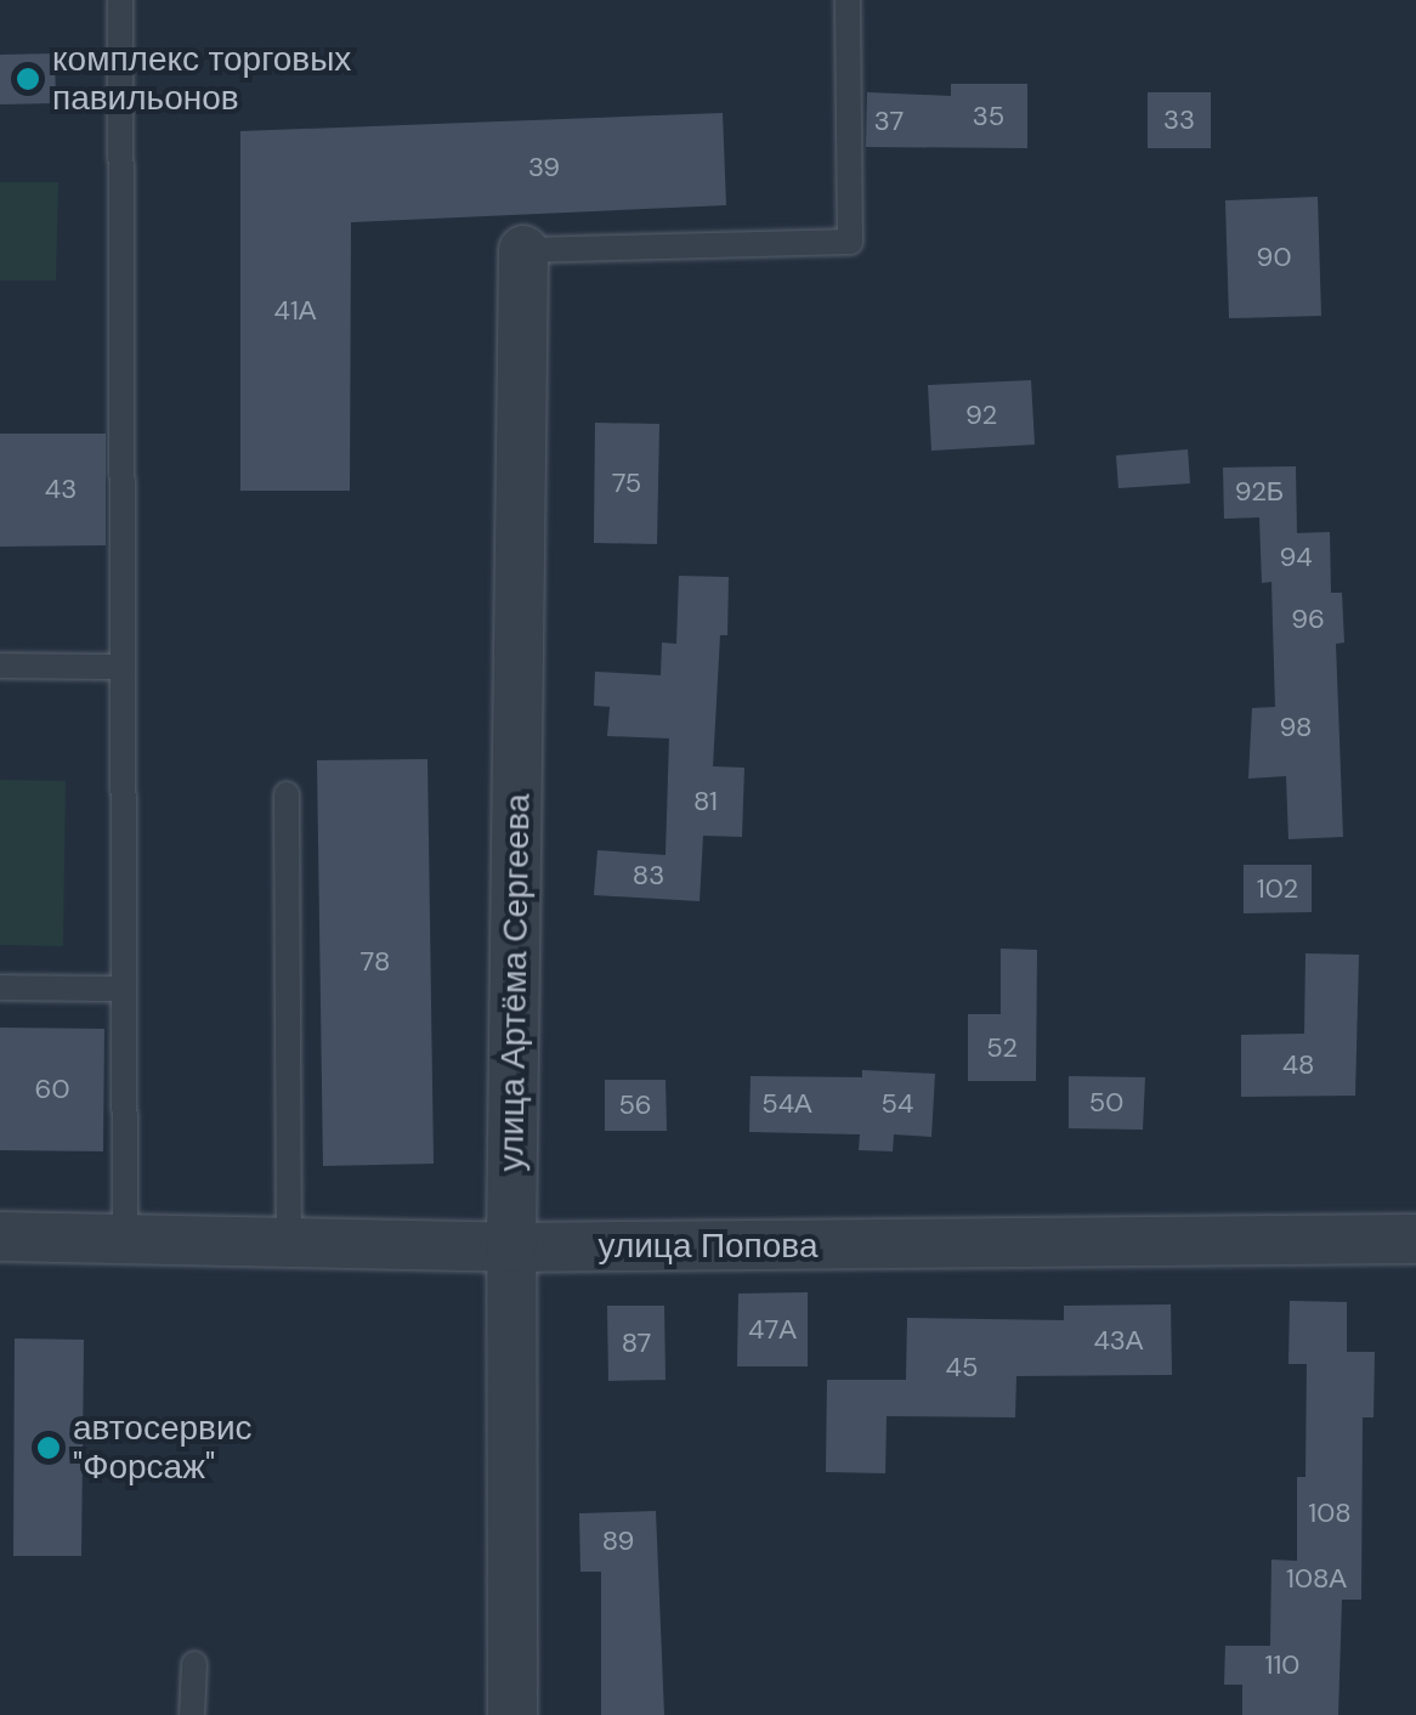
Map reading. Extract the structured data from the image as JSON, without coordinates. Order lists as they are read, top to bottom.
{
  "streets": {
    "street": ["улица Артёма Сергеева", "улица Попова"]
  },
  "crossings": [
    ["улица Артёма Сергеева", "улица Попова"]
  ],
  "places": ["комплекс торговых павильонов", "автосервис \"Форсаж\""],
  "house_numbers": [
    "35",
    "33",
    "37",
    "39",
    "90",
    "41А",
    "92",
    "75",
    "43",
    "92Б",
    "94",
    "96",
    "98",
    "81",
    "83",
    "102",
    "78",
    "52",
    "48",
    "60",
    "50",
    "54А",
    "54",
    "56",
    "47А",
    "43А",
    "87",
    "45",
    "108",
    "89",
    "108А",
    "110"
  ]
}
